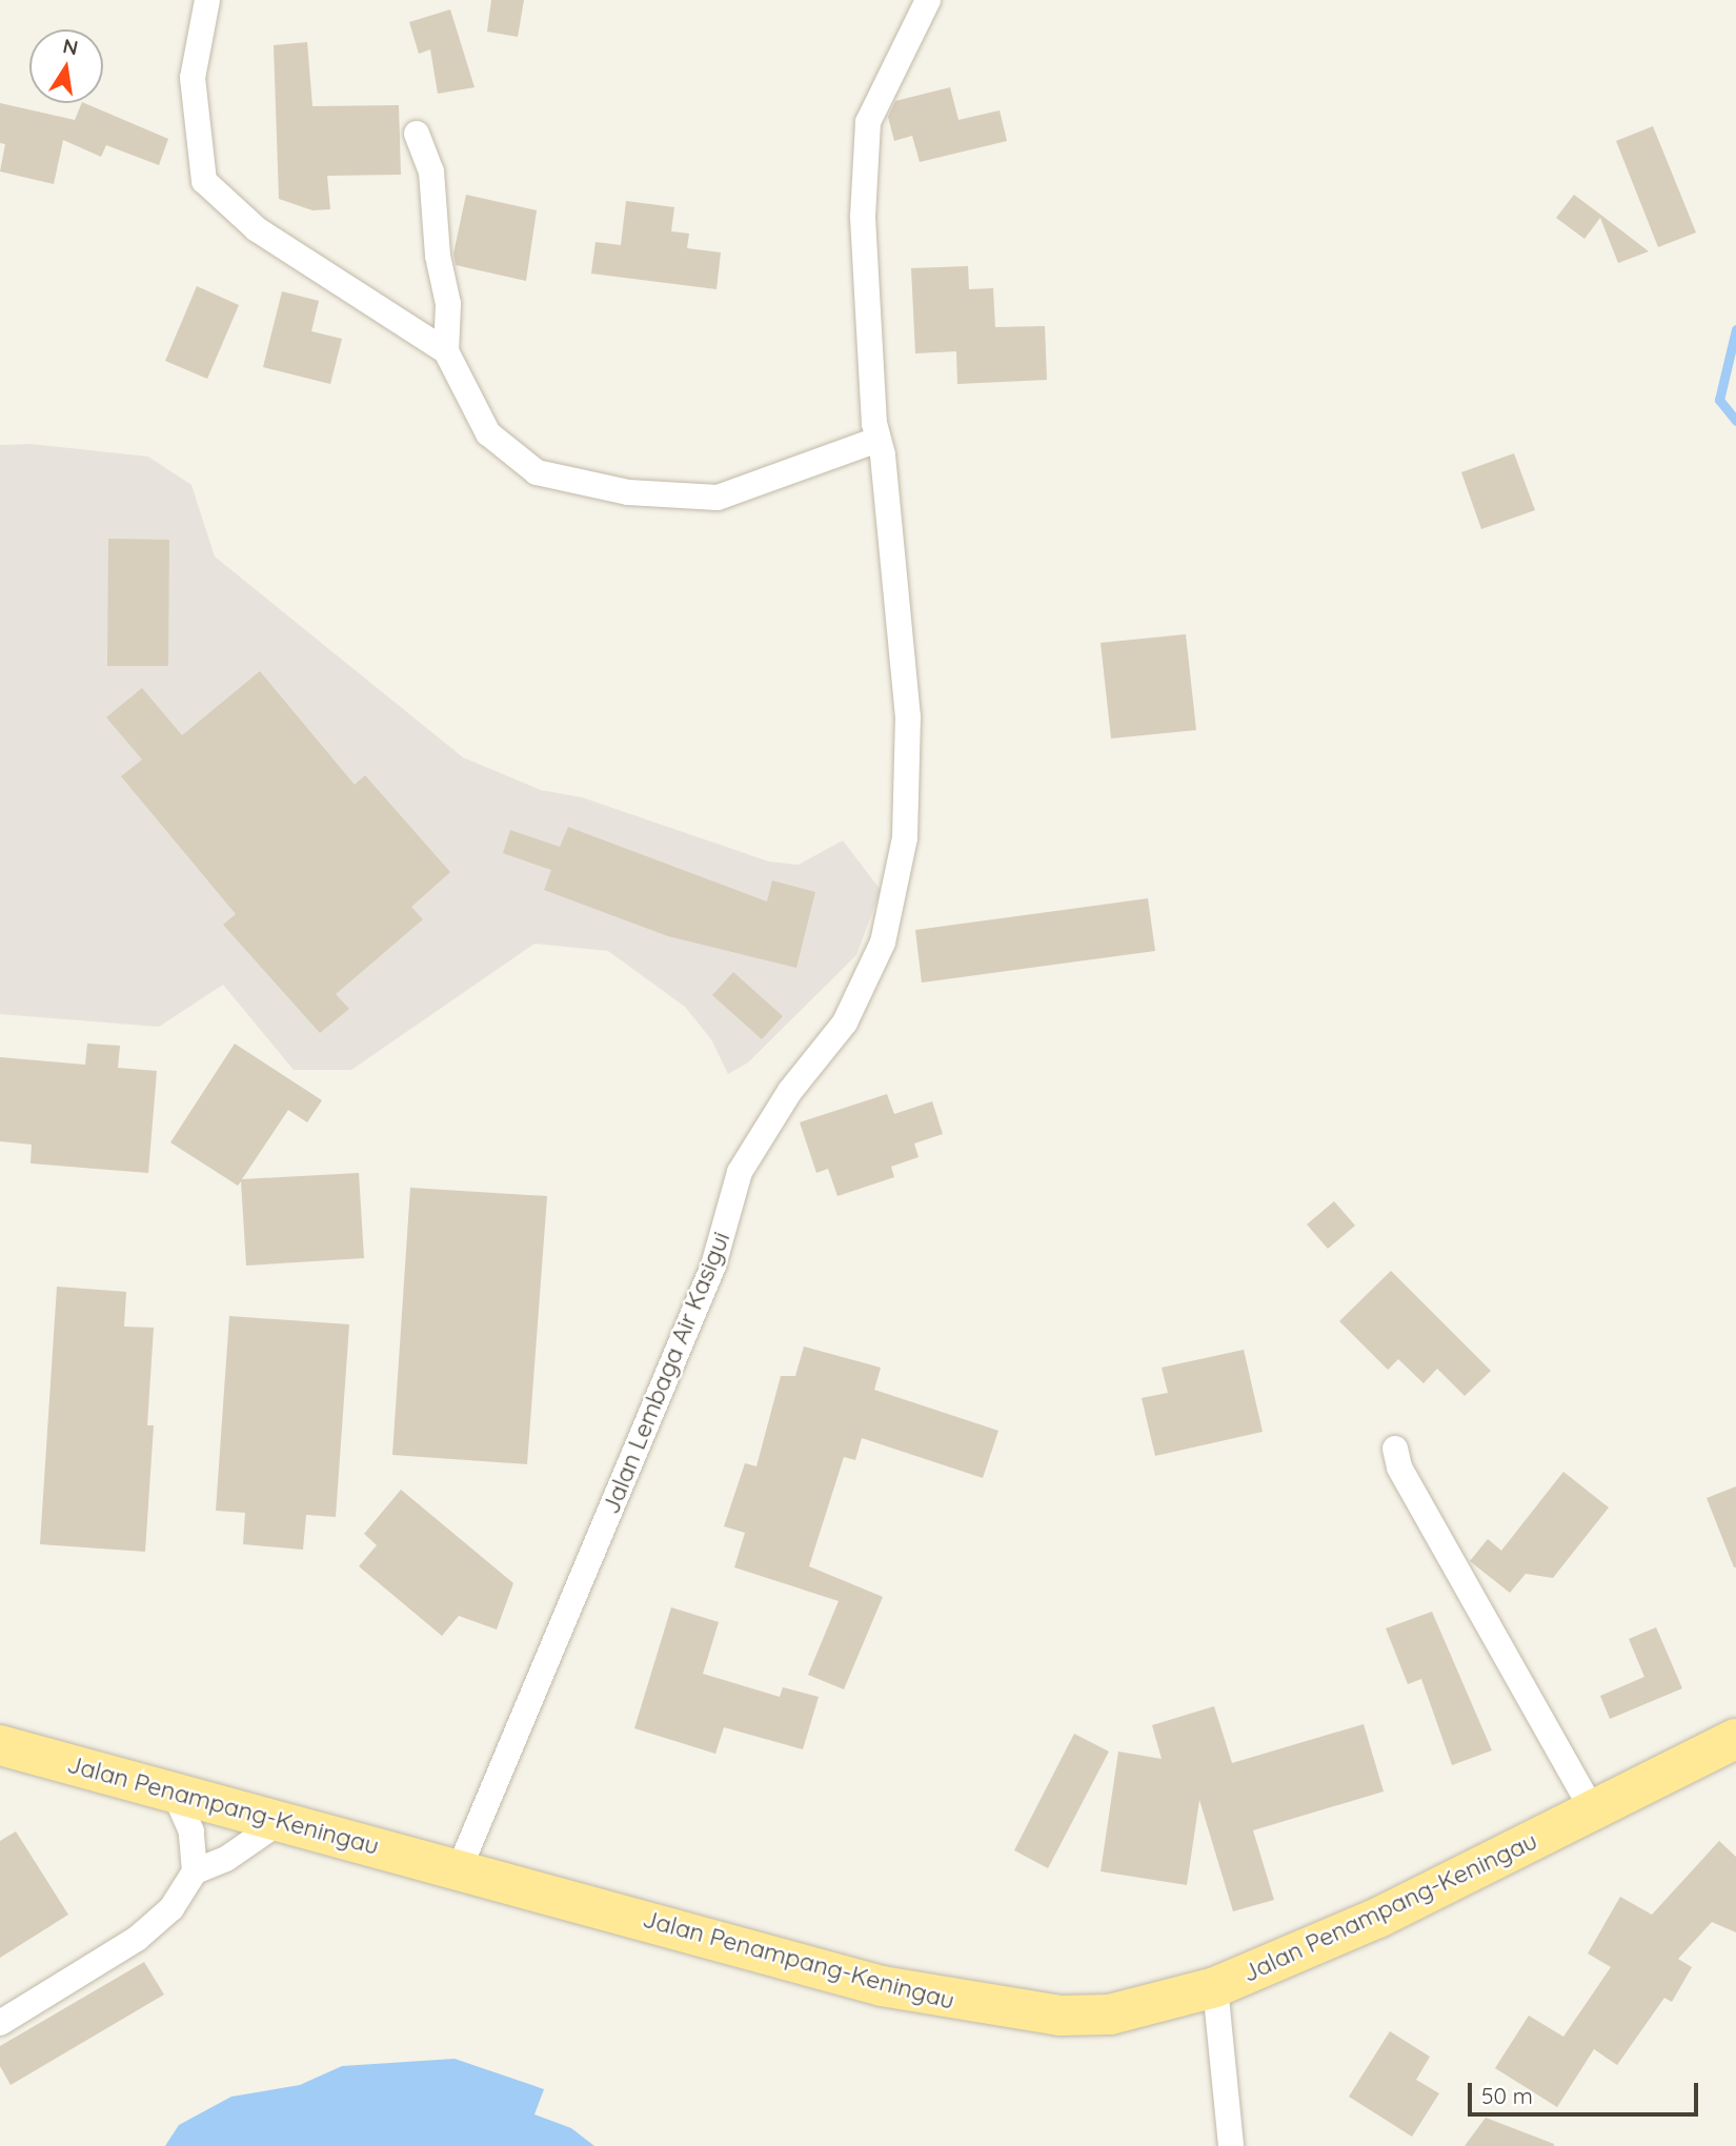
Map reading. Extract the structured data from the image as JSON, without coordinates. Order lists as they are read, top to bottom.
{
  "streets": {
    "main road": ["Jalan Penampang-Keningau"],
    "street": ["Jalan Lembaga Air Kasigui"]
  },
  "crossings": [
    ["Jalan Lembaga Air Kasigui", "Jalan Penampang-Keningau"]
  ],
  "scale_bar": "50 m",
  "north": "top"
}
